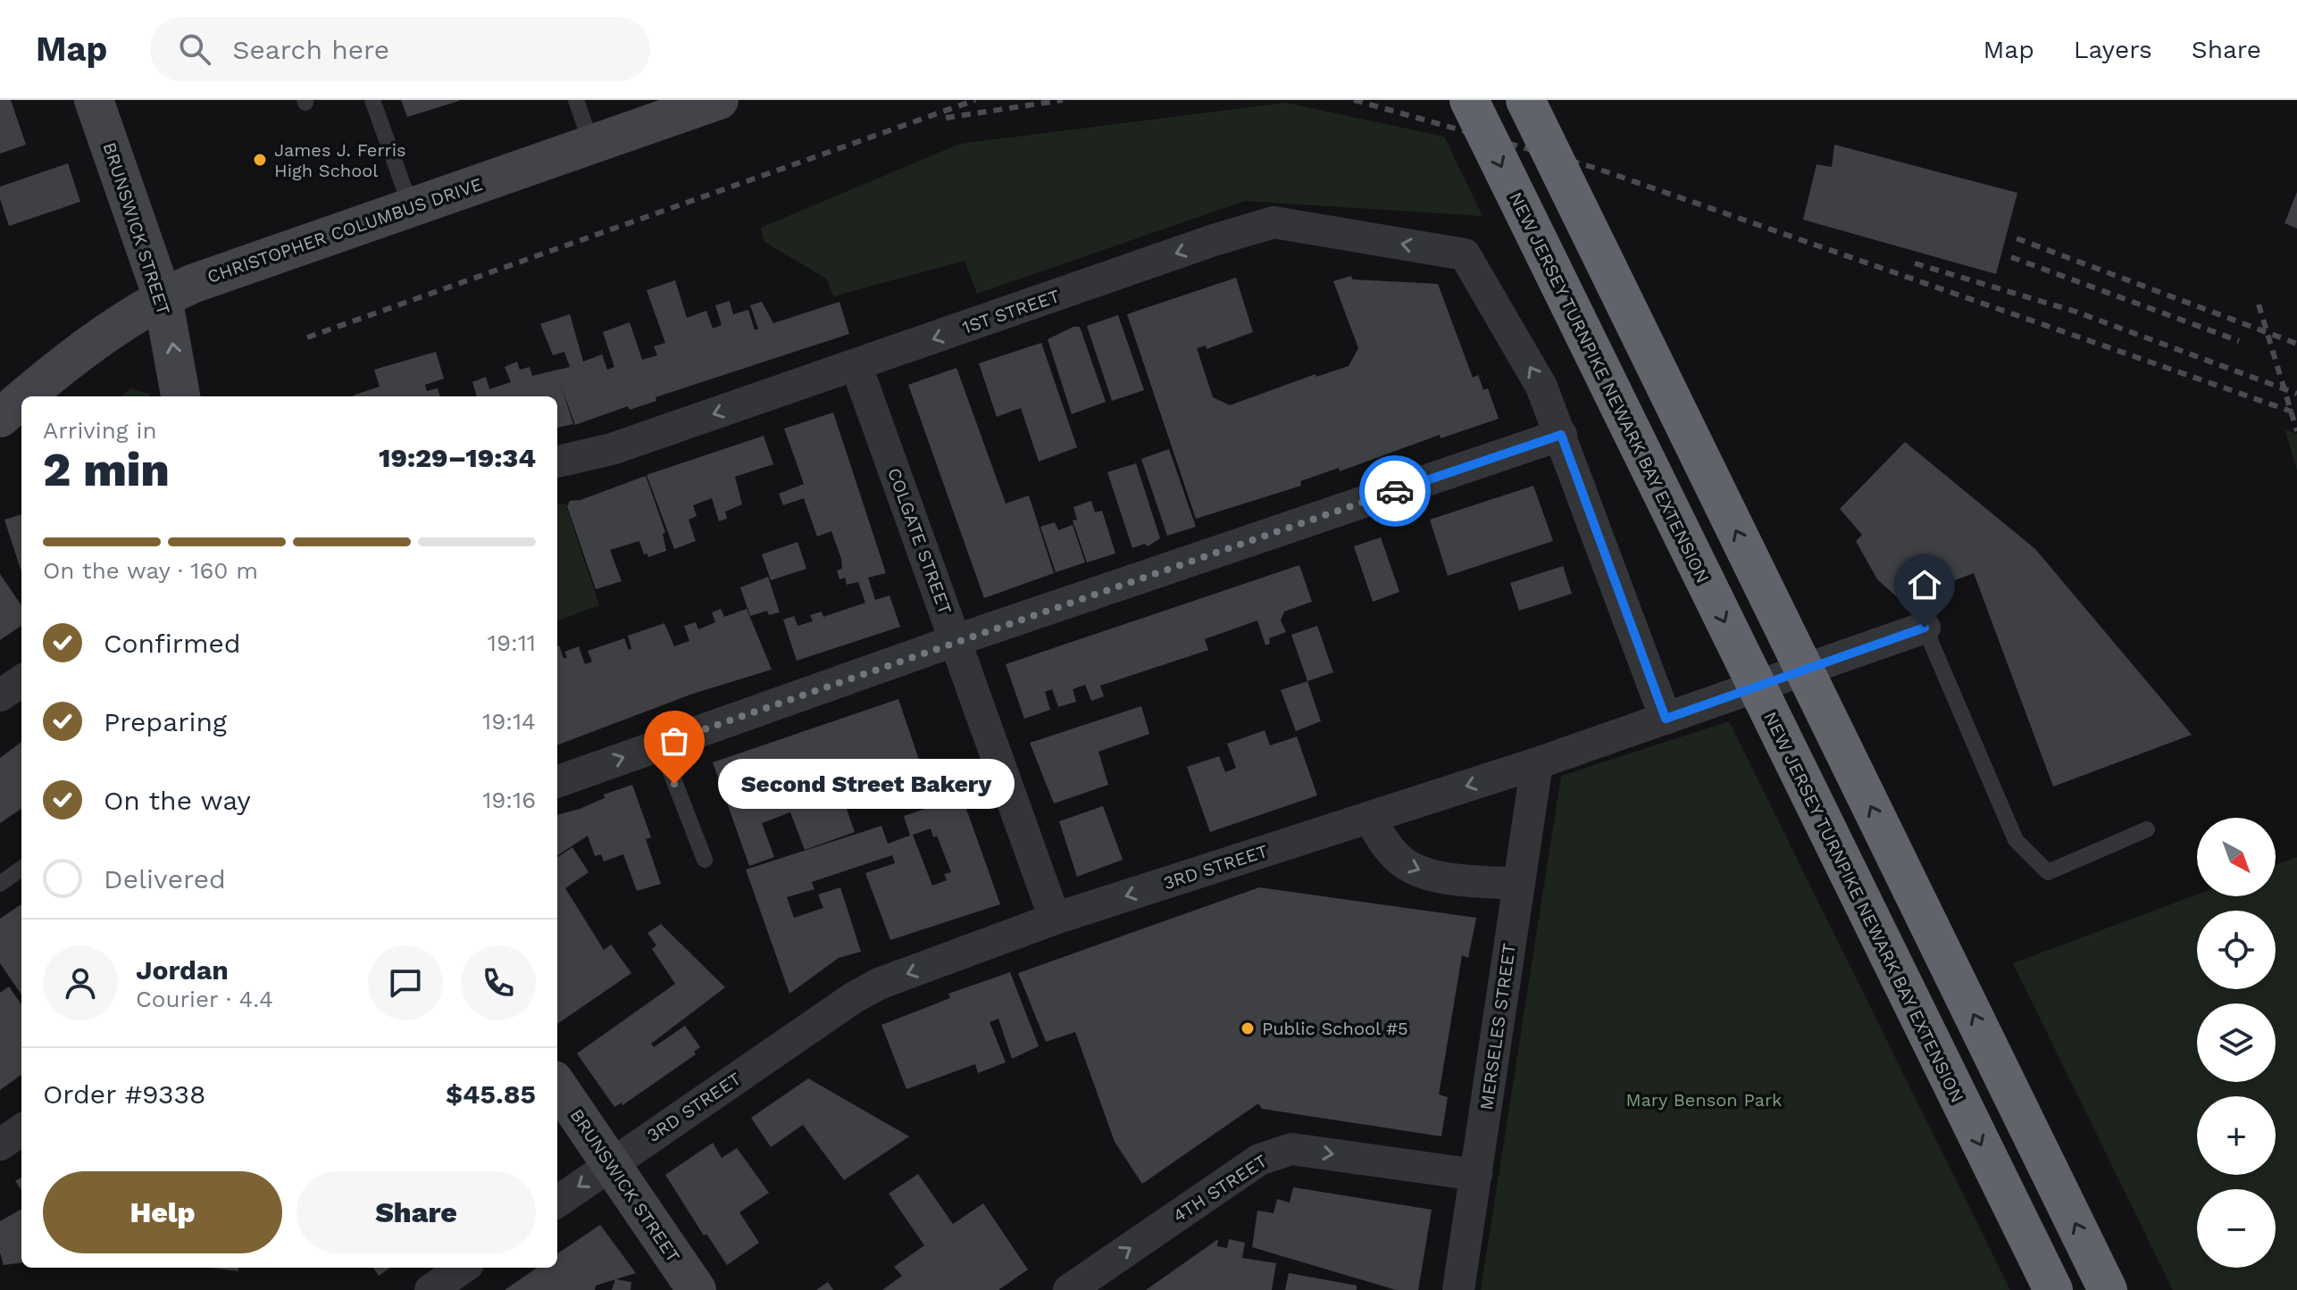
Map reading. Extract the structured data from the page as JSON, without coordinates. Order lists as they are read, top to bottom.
{
  "streets": {
    "highway": ["NEW JERSEY TURNPIKE NEWARK BAY EXTENSION"],
    "main road": ["BRUNSWICK STREET", "CHRISTOPHER COLUMBUS DRIVE"],
    "street": [
      "1ST STREET",
      "COLGATE STREET",
      "3RD STREET",
      "MERSELES STREET",
      "4TH STREET"
    ]
  },
  "crossings": [
    ["BRUNSWICK STREET", "CHRISTOPHER COLUMBUS DRIVE"],
    ["BRUNSWICK STREET", "3RD STREET"],
    ["1ST STREET", "COLGATE STREET"],
    ["COLGATE STREET", "3RD STREET"],
    ["3RD STREET", "MERSELES STREET"],
    ["MERSELES STREET", "4TH STREET"]
  ],
  "one_way": ["1ST STREET", "3RD STREET", "4TH STREET"],
  "parks": ["Mary Benson Park"],
  "places": ["James J. Ferris High School", "Second Street Bakery", "Public School #5"],
  "north": "bottom right",
  "page": {
    "header": "Map",
    "search": "Search here",
    "nav": ["Map", "Layers", "Share"],
    "heading": ["2 min", "Arriving in", "19:29–19:34"],
    "panel": [
      "Jordan",
      "Courier · 4.4",
      "Order #9338",
      "$45.85"
    ],
    "bar": "On the way · 160 m",
    "list": [
      ["Confirmed", "19:11"],
      ["Preparing", "19:14"],
      ["On the way", "19:16"],
      "Delivered"
    ],
    "bubble": "Second Street Bakery",
    "map_buttons": ["+", "−"],
    "buttons": ["Help", "Share"]
  }
}
